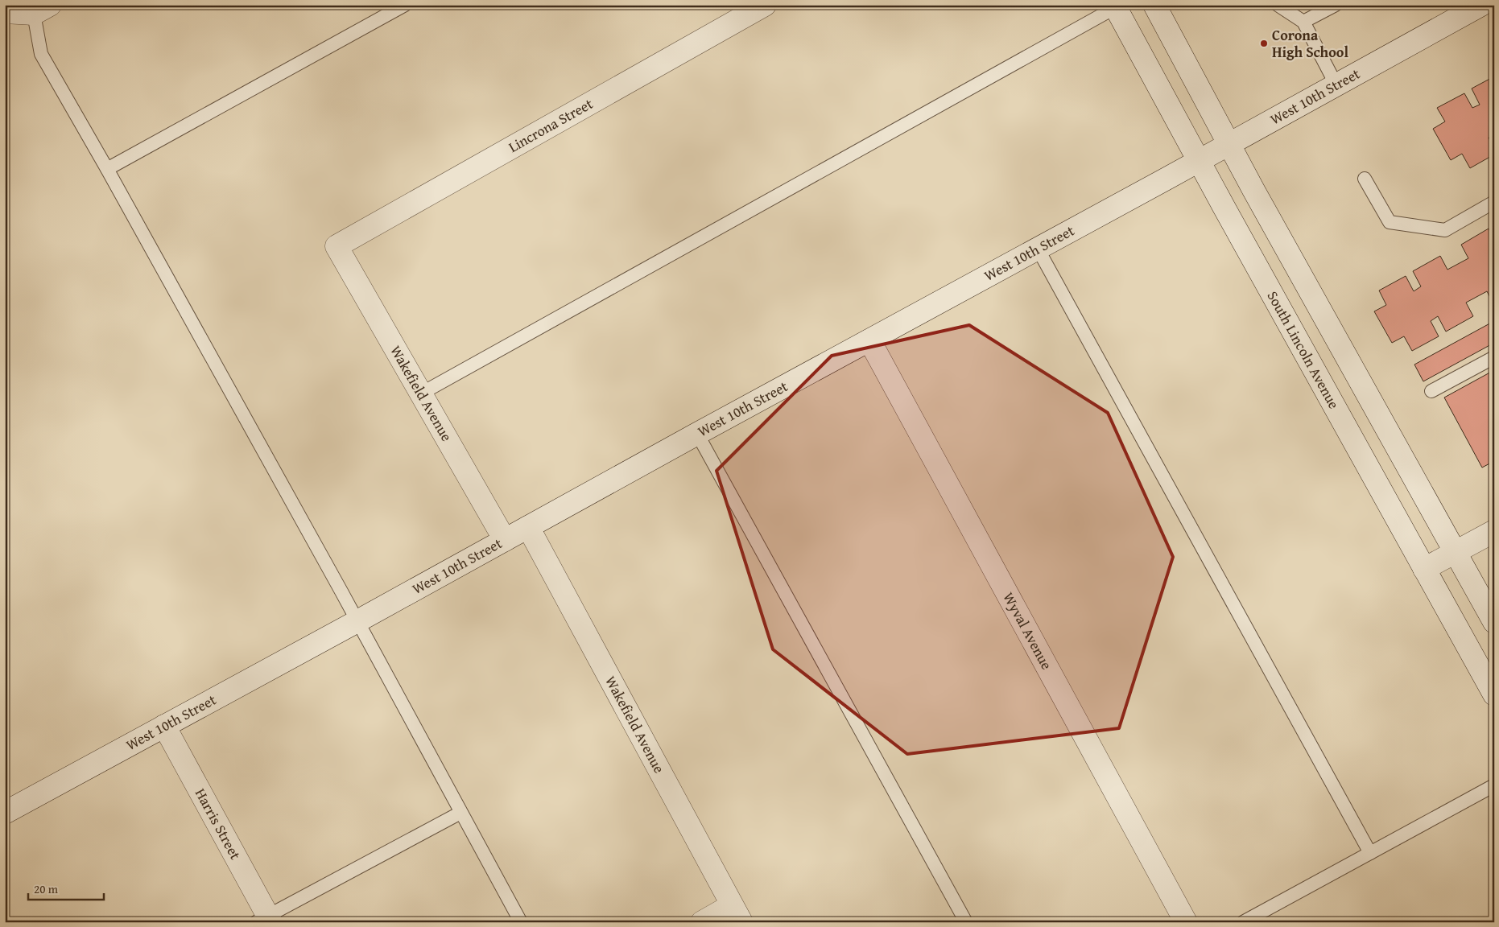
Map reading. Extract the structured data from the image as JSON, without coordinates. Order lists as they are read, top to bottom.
{
  "streets": {
    "street": [
      "West 10th Street",
      "Lincrona Street",
      "South Lincoln Avenue",
      "Wakefield Avenue",
      "Wyval Avenue",
      "Harris Street"
    ]
  },
  "crossings": [
    ["West 10th Street", "South Lincoln Avenue"],
    ["West 10th Street", "Wakefield Avenue"],
    ["West 10th Street", "Wyval Avenue"],
    ["West 10th Street", "Harris Street"],
    ["Lincrona Street", "Wakefield Avenue"]
  ],
  "places": ["Corona High School"],
  "scale_bar": "20 m"
}
